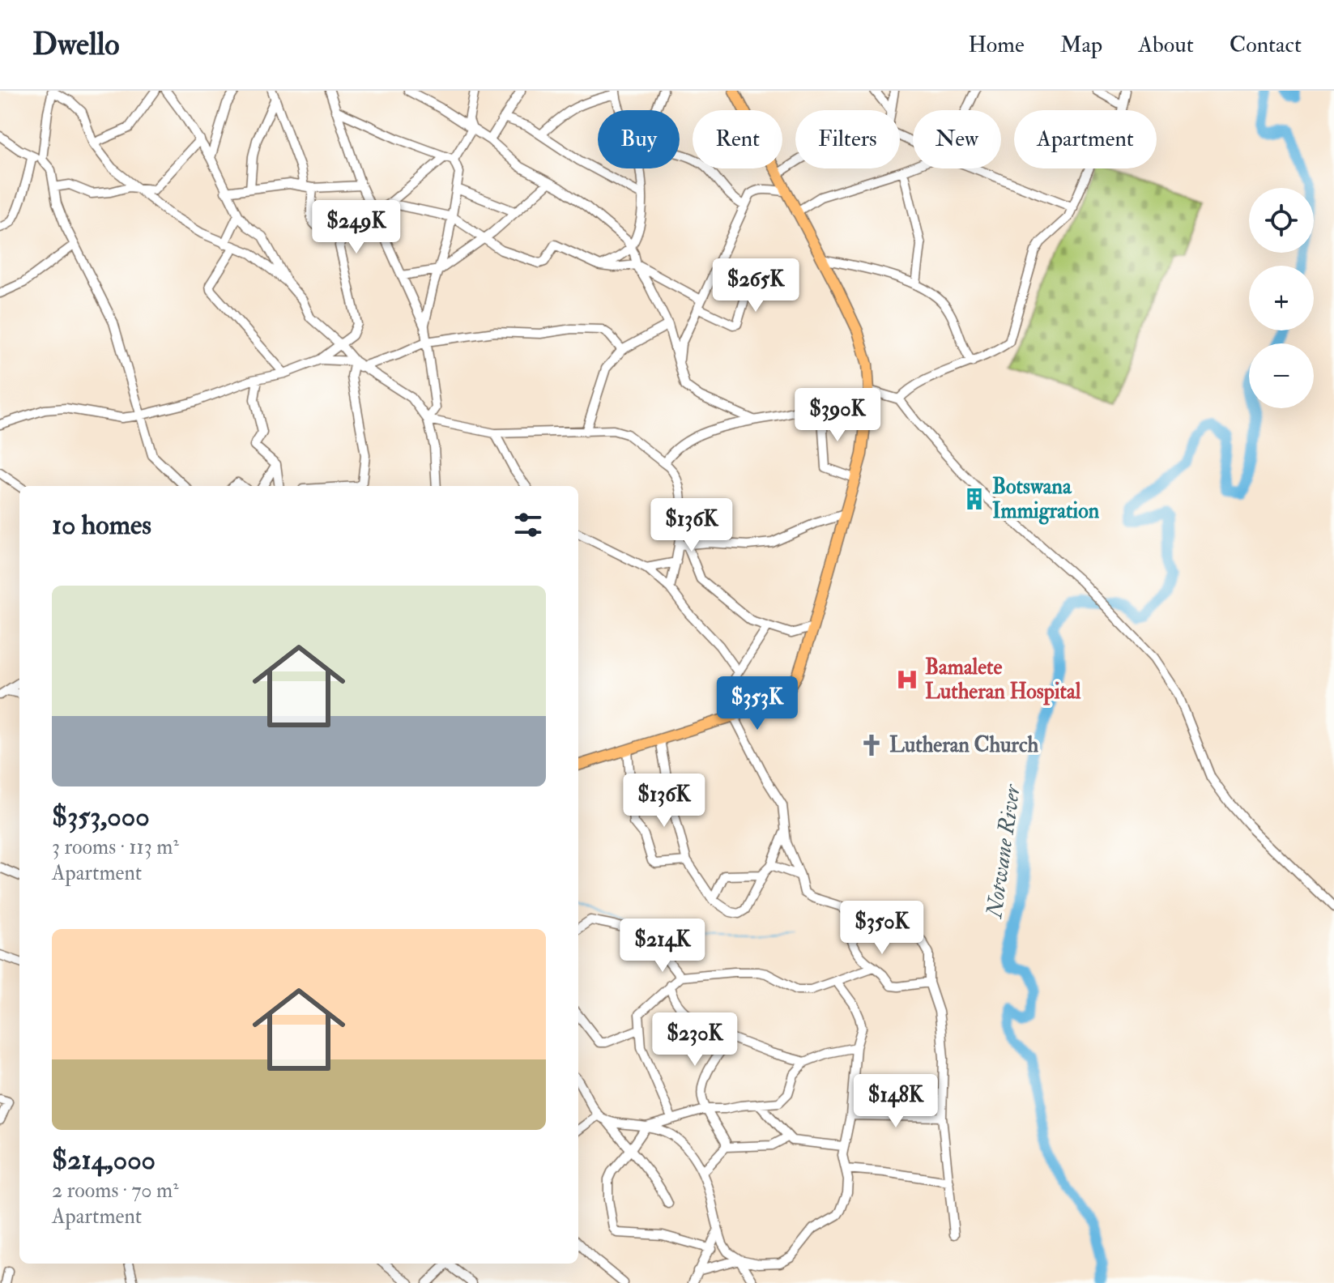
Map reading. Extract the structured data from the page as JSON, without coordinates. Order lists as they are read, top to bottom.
{
  "water": ["Notwane River"],
  "places": {
    "building": ["Botswana Immigration"],
    "hospital": ["Bamalete Lutheran Hospital"],
    "church": ["Lutheran Church"]
  },
  "page": {
    "header": "Dwello",
    "nav": [
      "Home",
      "Map",
      "About",
      "Contact"
    ],
    "chip": [
      "Buy",
      "Rent",
      "Filters",
      "New",
      "Apartment"
    ],
    "map_buttons": ["+", "−"],
    "price": [
      "$249K",
      "$265K",
      "$390K",
      "$136K",
      "$353K",
      "$136K",
      "$350K",
      "$214K",
      "$230K",
      "$148K"
    ],
    "heading": "10 homes",
    "list": [
      {
        "name": "$353,000",
        "note": "3 rooms · 113 m² · Apartment"
      },
      {
        "name": "$214,000",
        "note": "2 rooms · 70 m² · Apartment"
      }
    ]
  }
}
